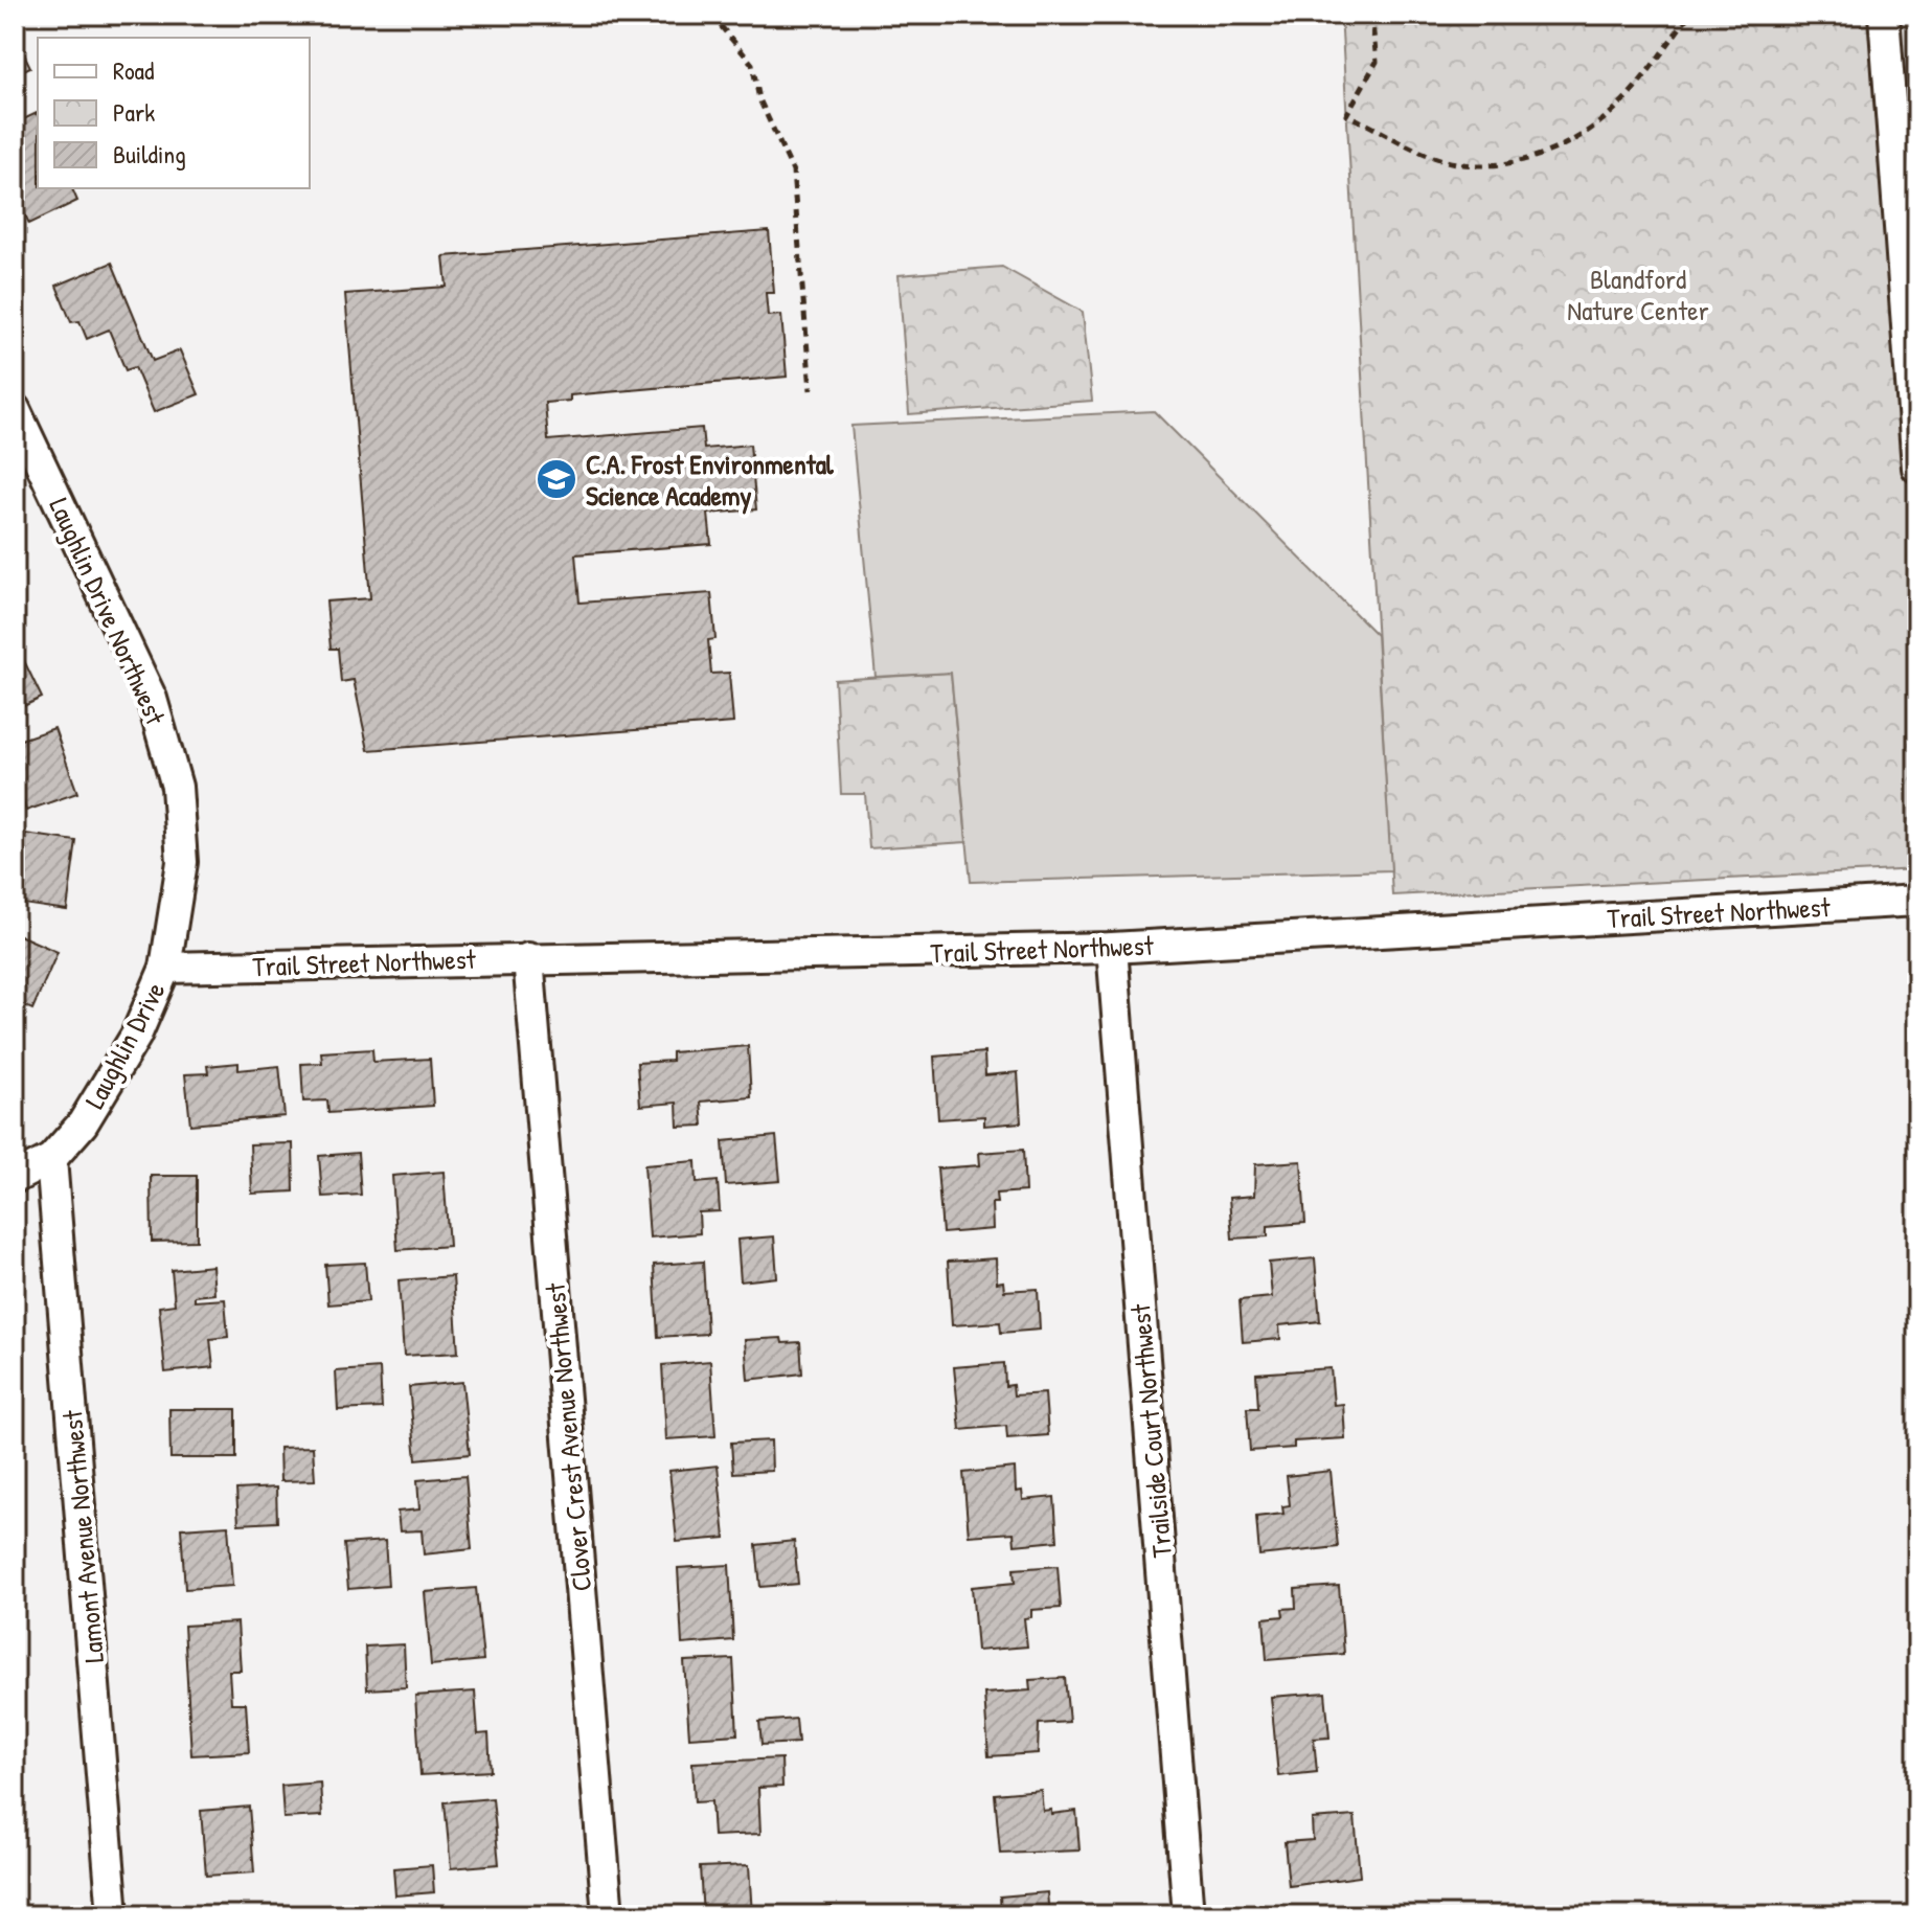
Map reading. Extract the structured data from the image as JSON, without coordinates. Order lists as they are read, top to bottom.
{
  "streets": {
    "street": [
      "Laughlin Drive Northwest",
      "Trail Street Northwest",
      "Laughlin Drive",
      "Trailside Court Northwest",
      "Clover Crest Avenue Northwest",
      "Lamont Avenue Northwest"
    ]
  },
  "crossings": [
    ["Laughlin Drive Northwest", "Trail Street Northwest"],
    ["Laughlin Drive Northwest", "Laughlin Drive"],
    ["Trail Street Northwest", "Laughlin Drive"],
    ["Trail Street Northwest", "Trailside Court Northwest"],
    ["Trail Street Northwest", "Clover Crest Avenue Northwest"],
    ["Laughlin Drive", "Lamont Avenue Northwest"]
  ],
  "parks": ["Blandford Nature Center"],
  "places": {
    "school or university": ["C.A. Frost Environmental Science Academy"]
  },
  "legend": ["Road", "Park", "Building"]
}
